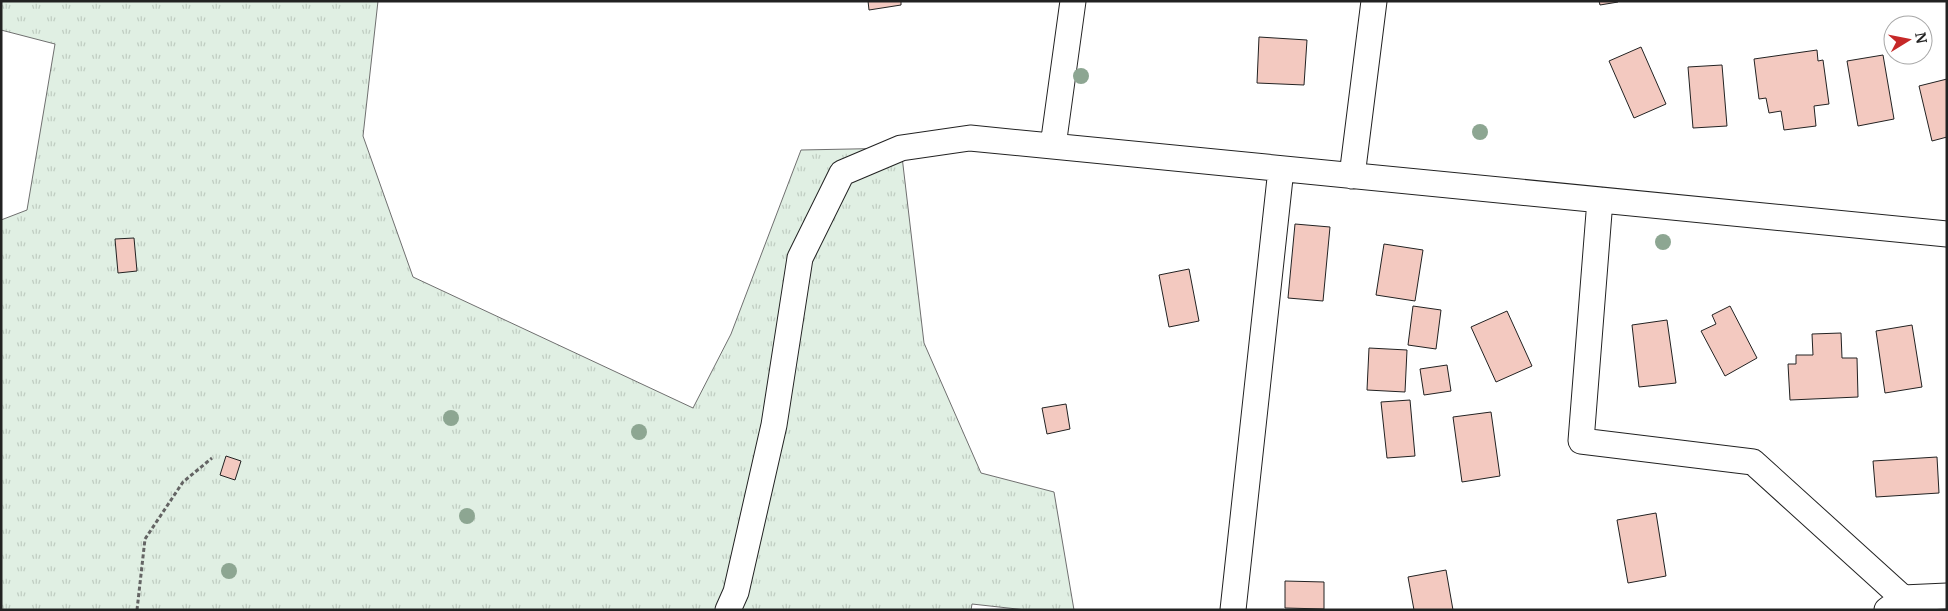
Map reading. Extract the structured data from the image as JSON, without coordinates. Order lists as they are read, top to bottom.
{
  "north": "right"
}
